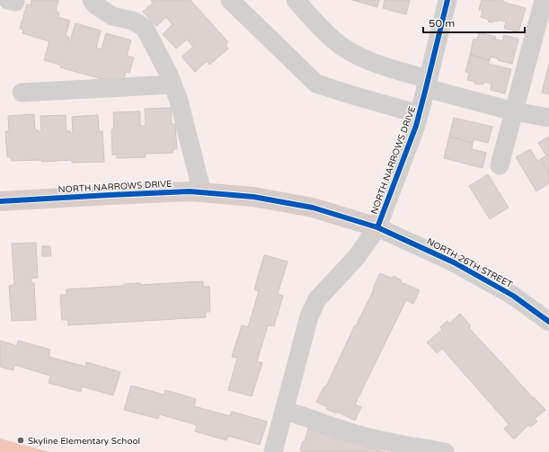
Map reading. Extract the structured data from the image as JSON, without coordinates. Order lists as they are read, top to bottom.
{
  "streets": {
    "main road": ["NORTH NARROWS DRIVE"],
    "street": ["NORTH 26TH STREET"]
  },
  "crossings": [
    ["NORTH NARROWS DRIVE", "NORTH 26TH STREET"]
  ],
  "places": ["Skyline Elementary School"],
  "scale_bar": "50 m"
}
